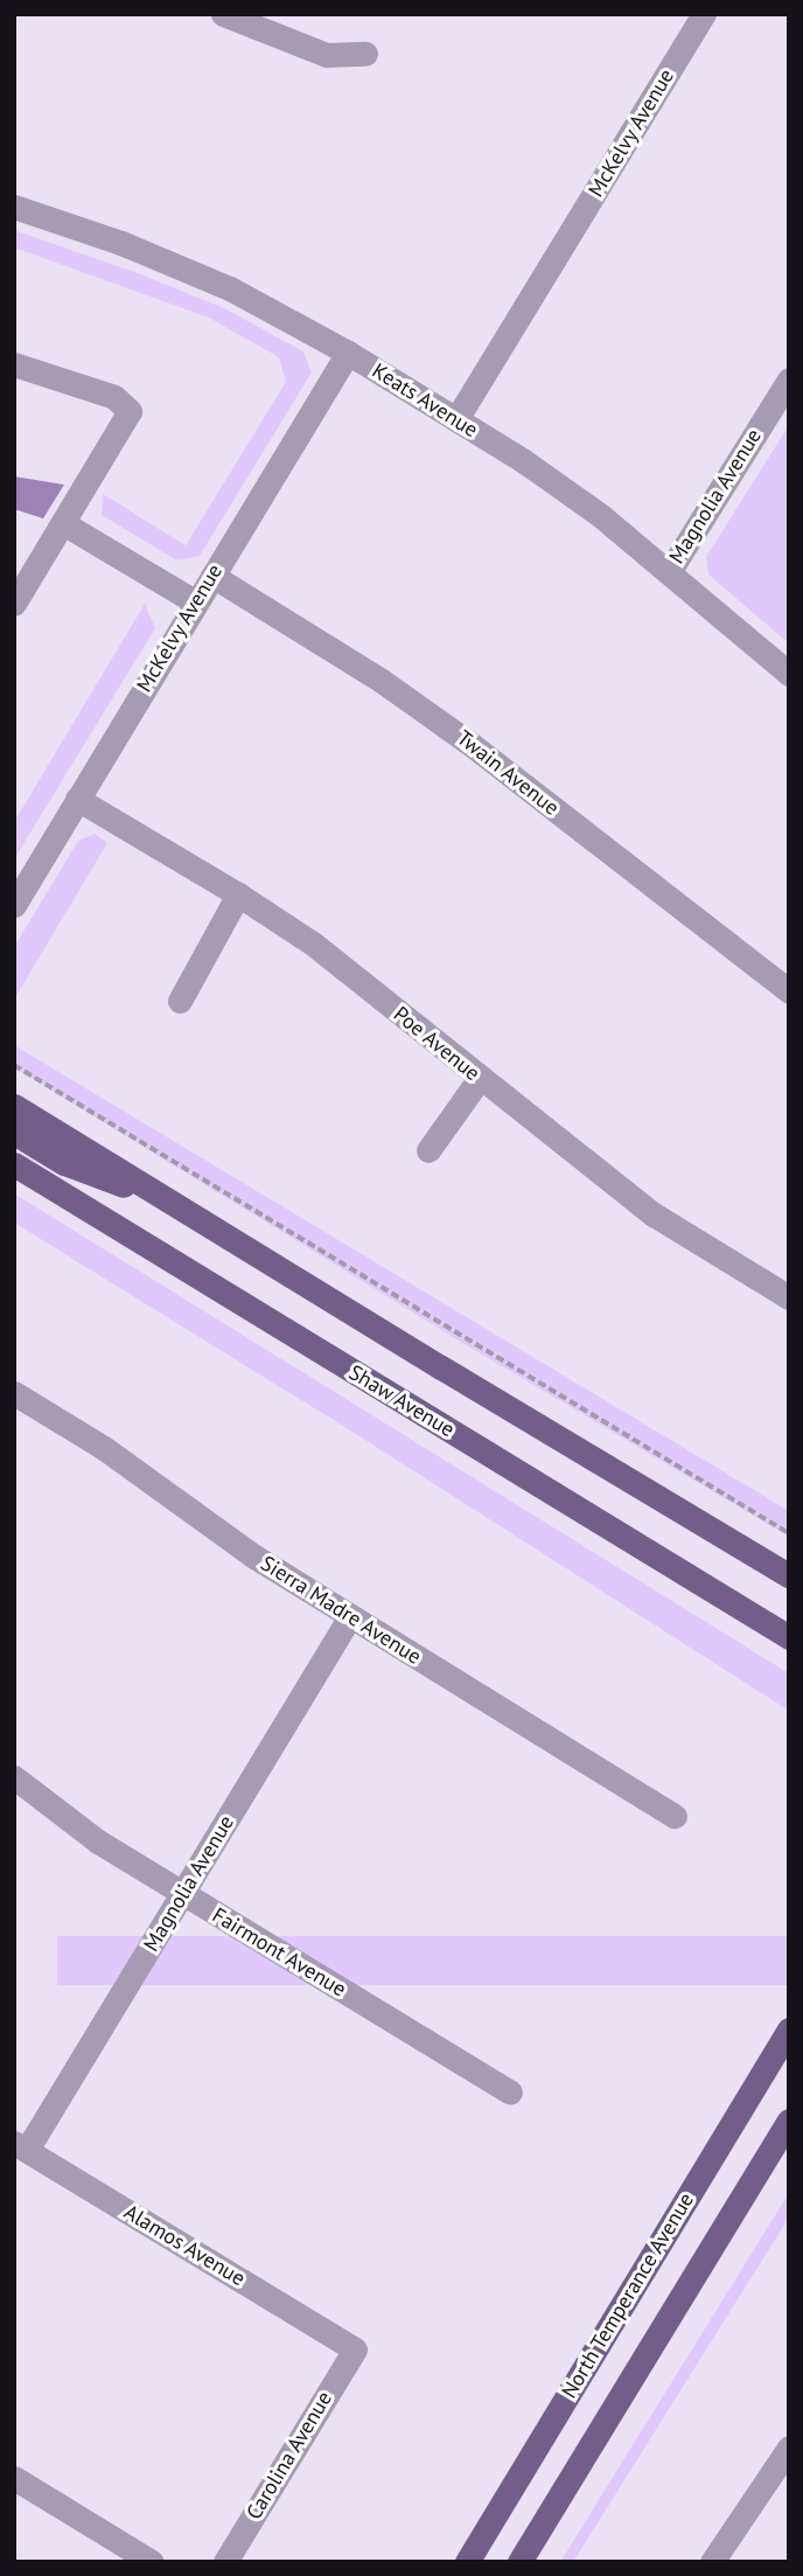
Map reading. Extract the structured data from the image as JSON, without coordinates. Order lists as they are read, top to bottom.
{
  "streets": {
    "main road": ["Shaw Avenue", "North Temperance Avenue"],
    "street": [
      "McKelvy Avenue",
      "Keats Avenue",
      "Magnolia Avenue",
      "Twain Avenue",
      "Poe Avenue",
      "Sierra Madre Avenue",
      "Fairmont Avenue",
      "Alamos Avenue",
      "Carolina Avenue"
    ]
  },
  "crossings": [
    ["McKelvy Avenue", "Keats Avenue"],
    ["McKelvy Avenue", "Twain Avenue"],
    ["McKelvy Avenue", "Poe Avenue"],
    ["Keats Avenue", "Magnolia Avenue"],
    ["Magnolia Avenue", "Sierra Madre Avenue"],
    ["Magnolia Avenue", "Fairmont Avenue"],
    ["Magnolia Avenue", "Alamos Avenue"],
    ["Alamos Avenue", "Carolina Avenue"]
  ]
}
